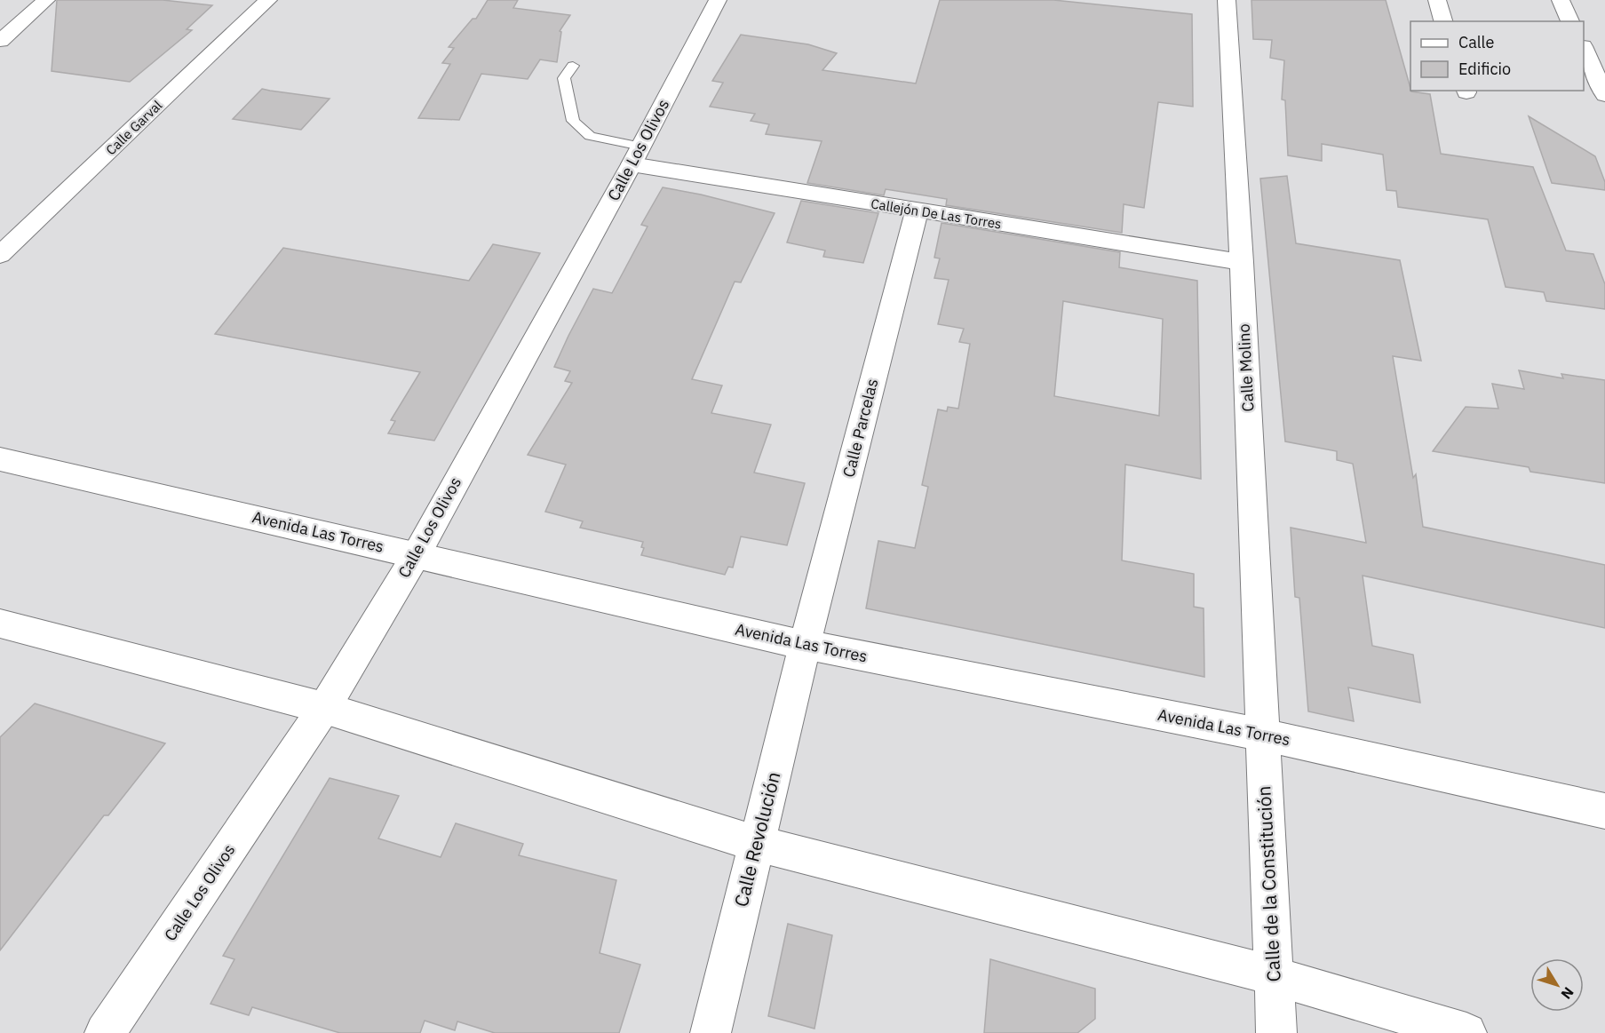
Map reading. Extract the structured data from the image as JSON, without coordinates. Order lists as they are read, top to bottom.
{
  "streets": {
    "street": [
      "Calle Garval",
      "Calle Los Olivos",
      "Callejón De Las Torres",
      "Calle Molino",
      "Calle Parcelas",
      "Avenida Las Torres",
      "Calle Revolución",
      "Calle de la Constitución"
    ]
  },
  "crossings": [
    ["Calle Los Olivos", "Callejón De Las Torres"],
    ["Calle Los Olivos", "Avenida Las Torres"],
    ["Callejón De Las Torres", "Calle Molino"],
    ["Callejón De Las Torres", "Calle Parcelas"],
    ["Calle Molino", "Avenida Las Torres"],
    ["Calle Molino", "Calle de la Constitución"],
    ["Calle Parcelas", "Avenida Las Torres"],
    ["Calle Parcelas", "Calle Revolución"],
    ["Avenida Las Torres", "Calle Revolución"],
    ["Avenida Las Torres", "Calle de la Constitución"]
  ],
  "legend": ["Calle", "Edificio"],
  "north": "bottom right"
}
